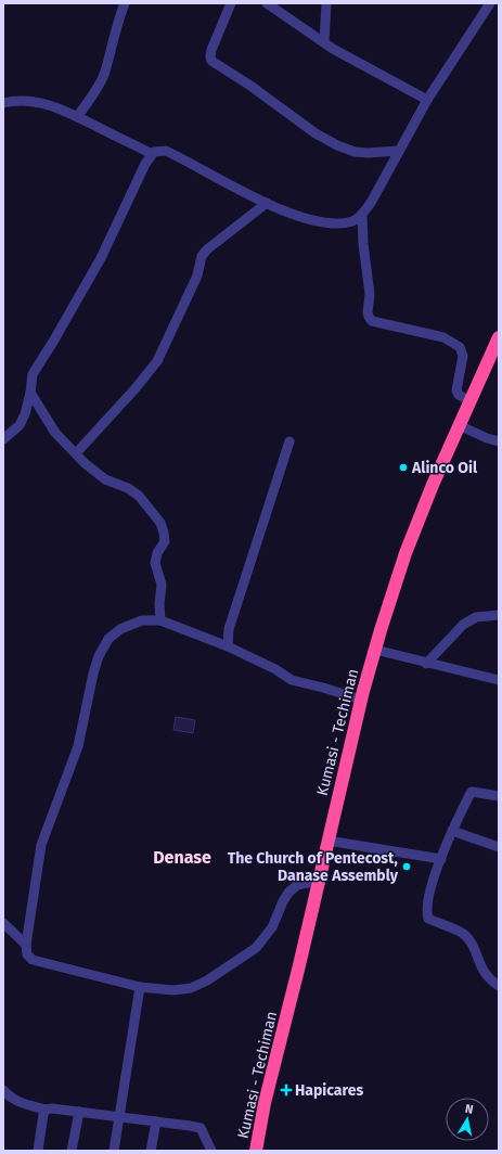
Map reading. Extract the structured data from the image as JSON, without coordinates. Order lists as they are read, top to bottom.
{
  "streets": {
    "highway": ["Kumasi - Techiman"]
  },
  "districts": ["Denase"],
  "places": {
    "other": ["Alinco Oil", "The Church of Pentecost, Danase Assembly"],
    "health": ["Hapicares"]
  },
  "north": "top"
}
